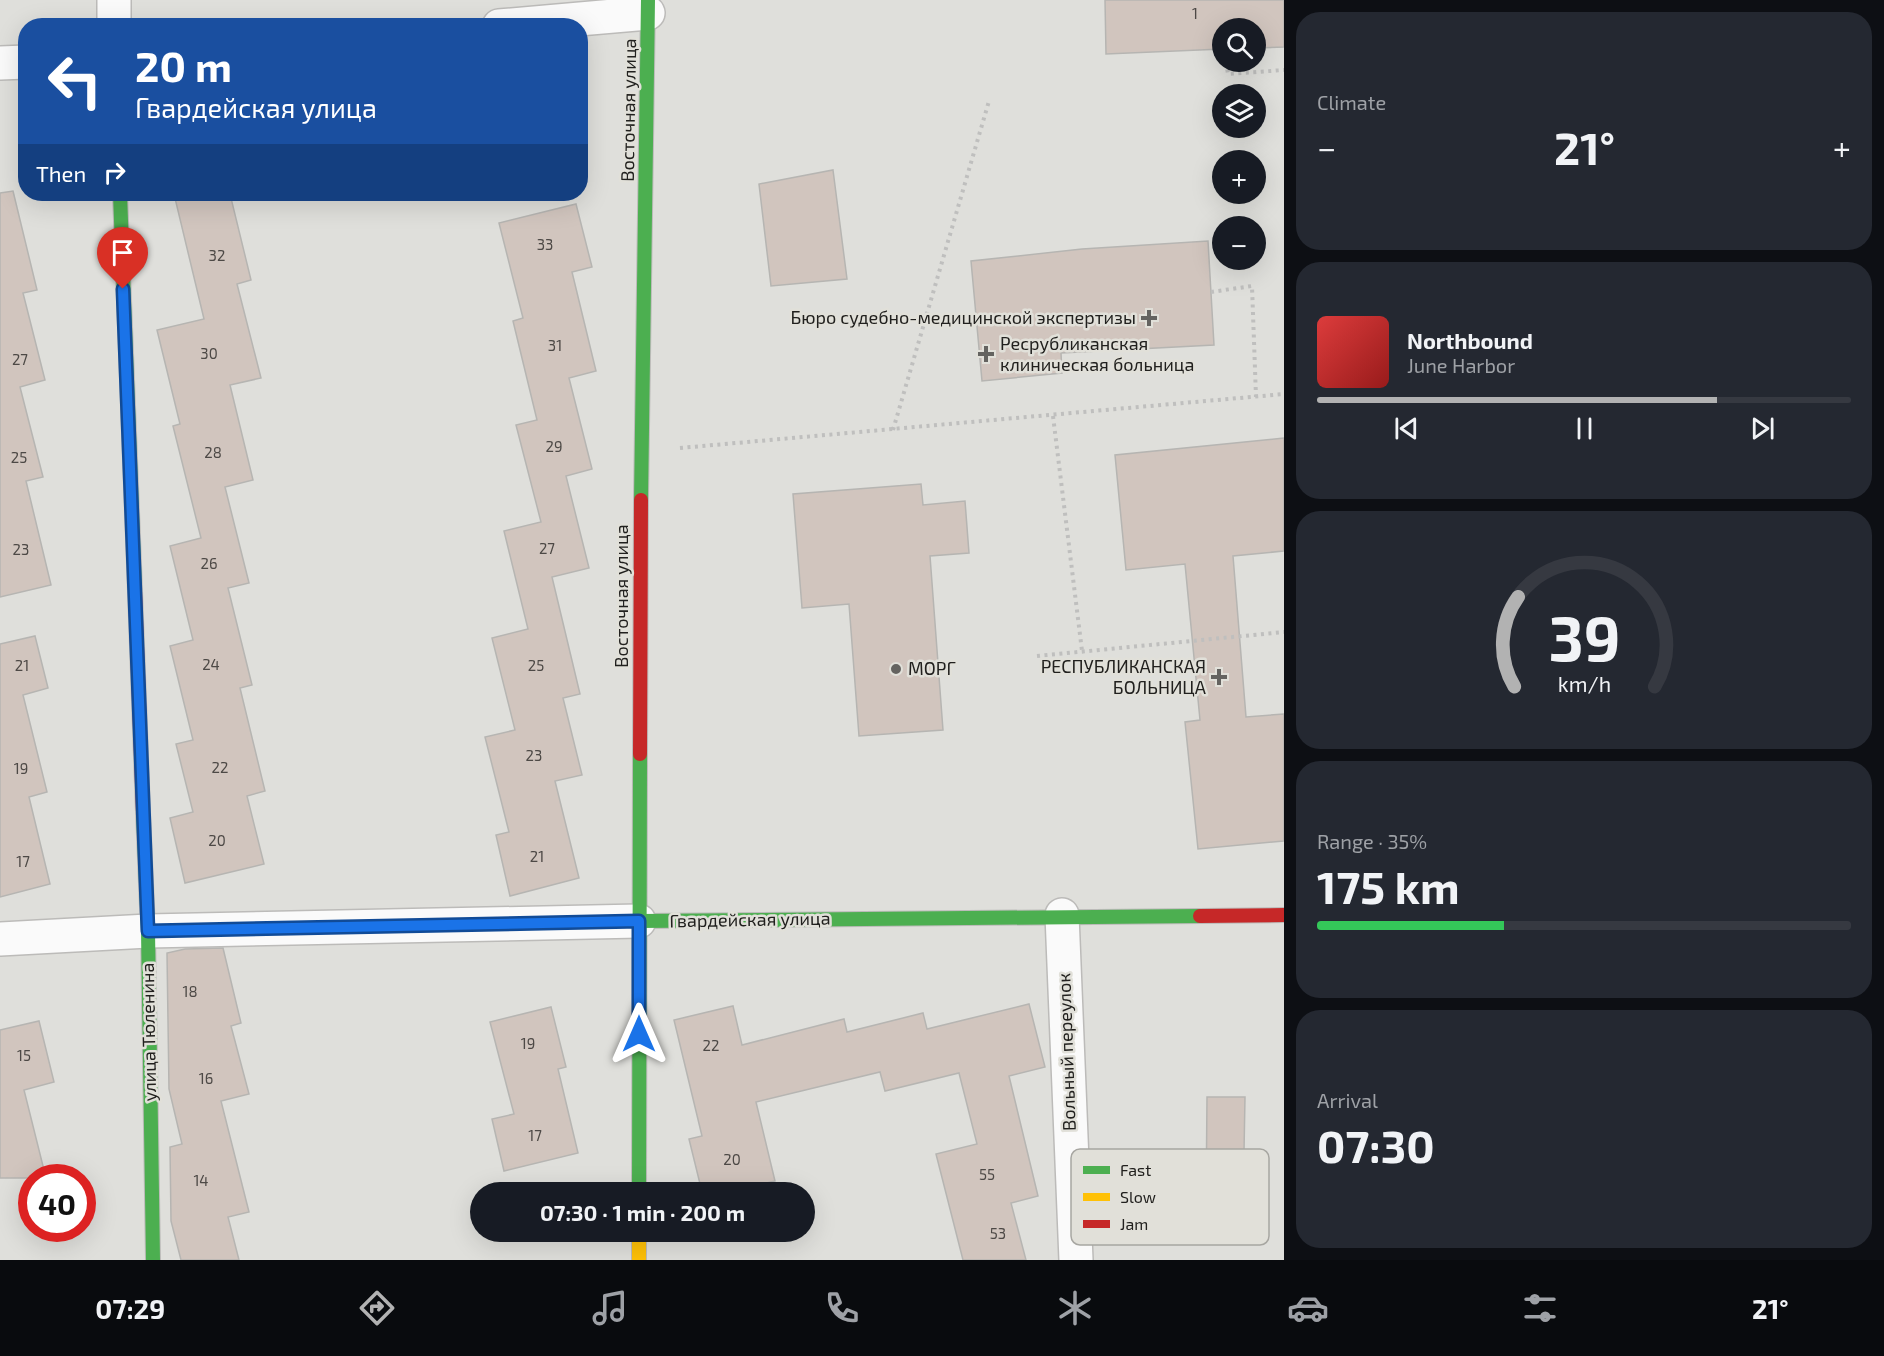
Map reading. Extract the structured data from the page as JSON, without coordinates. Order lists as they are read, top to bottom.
{
  "streets": {
    "street": [
      "Восточная улица",
      "Гвардейская улица",
      "улица Тюленина",
      "Вольный переулок"
    ]
  },
  "crossings": [
    ["Восточная улица", "Гвардейская улица"],
    ["Гвардейская улица", "улица Тюленина"],
    ["Гвардейская улица", "Вольный переулок"]
  ],
  "places": {
    "health": ["Бюро судебно-медицинской экспертизы", "Ресрубликанская клиническая больница", "РЕСПУБЛИКАНСКАЯ БОЛЬНИЦА"],
    "other": ["МОРГ"]
  },
  "house_numbers": [
    "1",
    "33",
    "32",
    "31",
    "30",
    "27",
    "29",
    "28",
    "25",
    "27",
    "23",
    "26",
    "24",
    "21",
    "25",
    "23",
    "22",
    "19",
    "20",
    "21",
    "17",
    "18",
    "19",
    "22",
    "15",
    "16",
    "17",
    "20",
    "55",
    "14",
    "53"
  ],
  "legend": ["Fast", "Slow", "Jam"],
  "page": {
    "tile": [
      "Climate",
      ["Range · 35%", "175 km"],
      ["Arrival", "07:30"]
    ],
    "map_buttons": ["+", "−"],
    "turn": ["20 m", "Гвардейская улица"],
    "heat": ["−", "21°", "+"],
    "then": "Then",
    "song": ["Northbound", "June Harbor"],
    "limit": "40",
    "trip": "07:30 · 1 min · 200 m",
    "tabs": ["07:29", "21°"],
    "gauge": ["39", "km/h"]
  }
}
